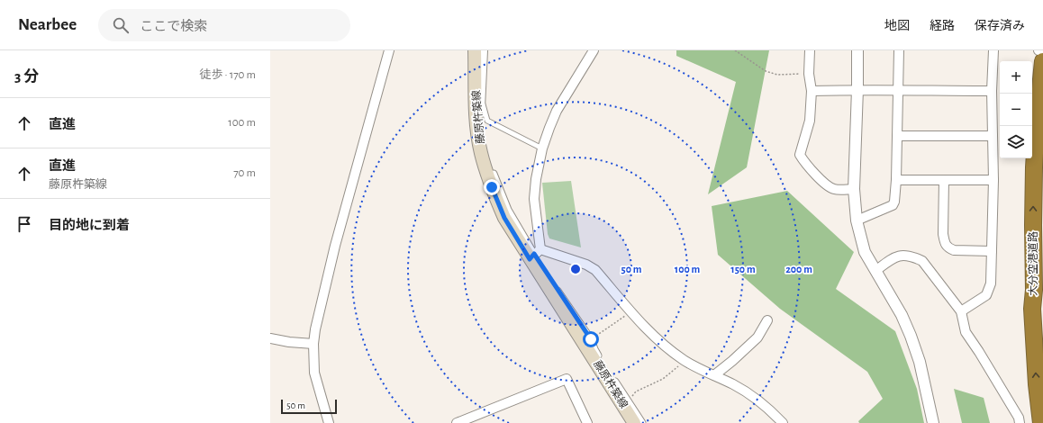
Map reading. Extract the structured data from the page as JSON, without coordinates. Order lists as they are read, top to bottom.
{
  "streets": {
    "highway": ["大分空港道路"],
    "main road": ["藤原杵築線"]
  },
  "one_way": ["大分空港道路"],
  "scale_bar": "50 m",
  "page": {
    "header": "Nearbee",
    "search": "ここで検索",
    "nav": ["地図", "経路", "保存済み"],
    "heading": ["3 分", "徒歩 · 170 m"],
    "map_buttons": ["+", "−"],
    "list": [
      ["直進", "100 m"],
      ["直進", "藤原杵築線", "70 m"],
      "目的地に到着"
    ],
    "scale": "50 m"
  },
  "rings": [
    "50 m",
    "100 m",
    "150 m",
    "200 m"
  ]
}
